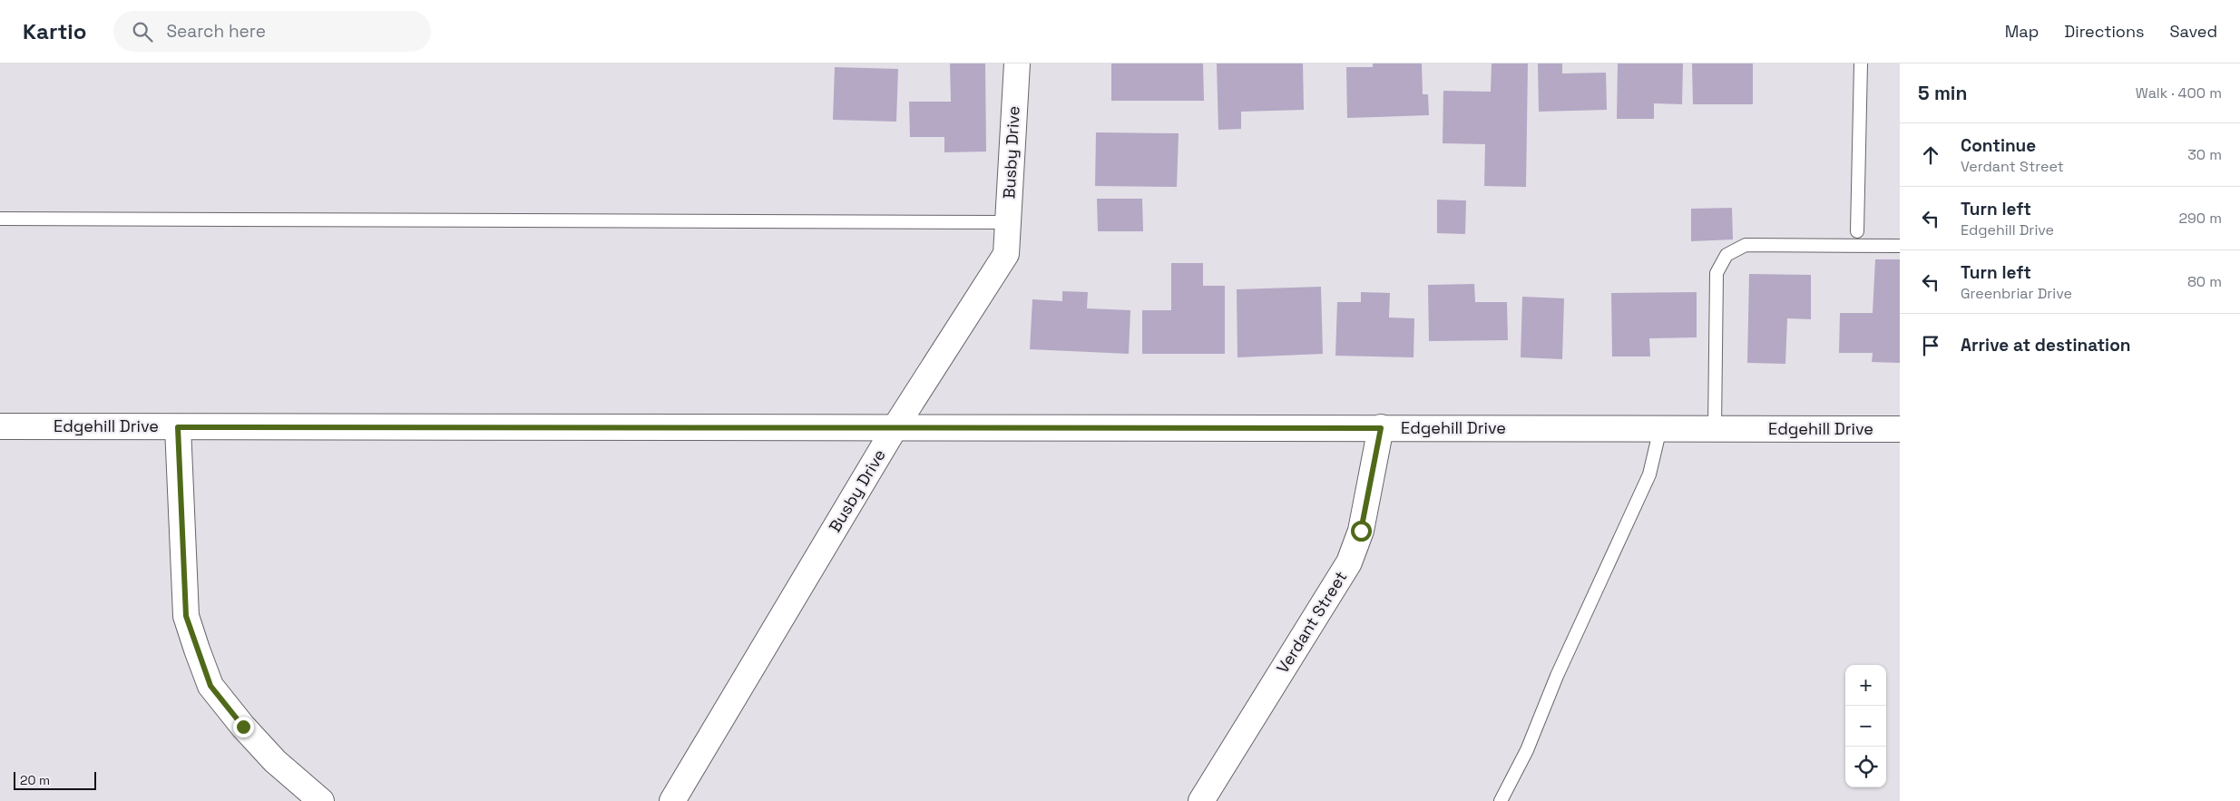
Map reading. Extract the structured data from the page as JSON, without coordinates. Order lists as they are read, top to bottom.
{
  "streets": {
    "street": ["Busby Drive", "Edgehill Drive", "Verdant Street"]
  },
  "crossings": [
    ["Busby Drive", "Edgehill Drive"],
    ["Edgehill Drive", "Verdant Street"]
  ],
  "scale_bar": "20 m",
  "page": {
    "header": "Kartio",
    "search": "Search here",
    "nav": ["Map", "Directions", "Saved"],
    "heading": ["5 min", "Walk · 400 m"],
    "list": [
      ["Continue", "Verdant Street", "30 m"],
      ["Turn left", "Edgehill Drive", "290 m"],
      ["Turn left", "Greenbriar Drive", "80 m"],
      "Arrive at destination"
    ],
    "map_buttons": ["+", "−"],
    "scale": "20 m"
  }
}
